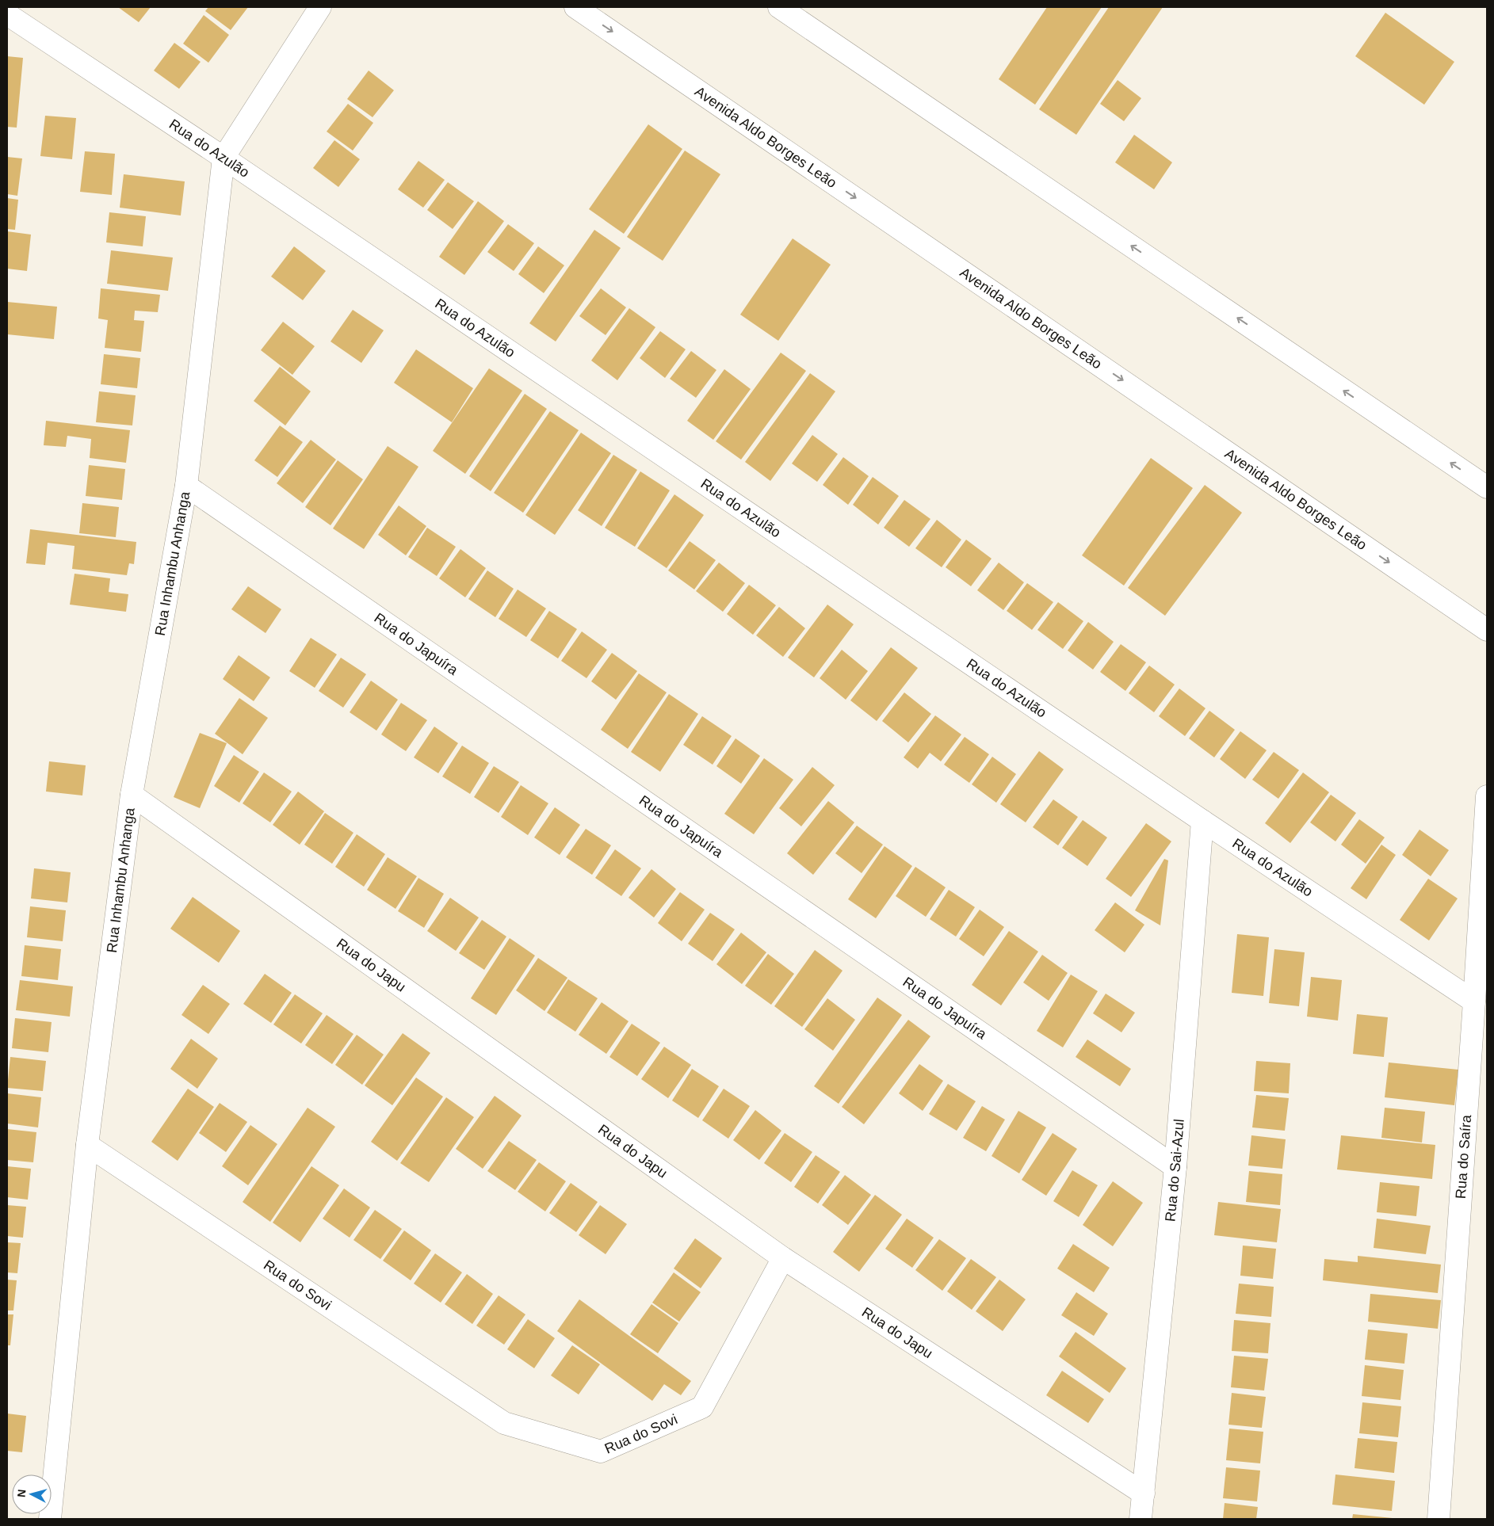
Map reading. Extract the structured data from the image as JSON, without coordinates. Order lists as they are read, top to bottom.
{
  "streets": {
    "street": [
      "Avenida Aldo Borges Leão",
      "Rua do Azulão",
      "Rua Inhambu Anhanga",
      "Rua do Japuíra",
      "Rua do Japu",
      "Rua do Saíra",
      "Rua do Sai-Azul",
      "Rua do Sovi"
    ]
  },
  "crossings": [
    ["Rua do Azulão", "Rua Inhambu Anhanga"],
    ["Rua do Azulão", "Rua do Saíra"],
    ["Rua do Azulão", "Rua do Sai-Azul"],
    ["Rua Inhambu Anhanga", "Rua do Japuíra"],
    ["Rua Inhambu Anhanga", "Rua do Japu"],
    ["Rua Inhambu Anhanga", "Rua do Sovi"],
    ["Rua do Japuíra", "Rua do Sai-Azul"],
    ["Rua do Japu", "Rua do Sai-Azul"],
    ["Rua do Japu", "Rua do Sovi"]
  ],
  "north": "left"
}
